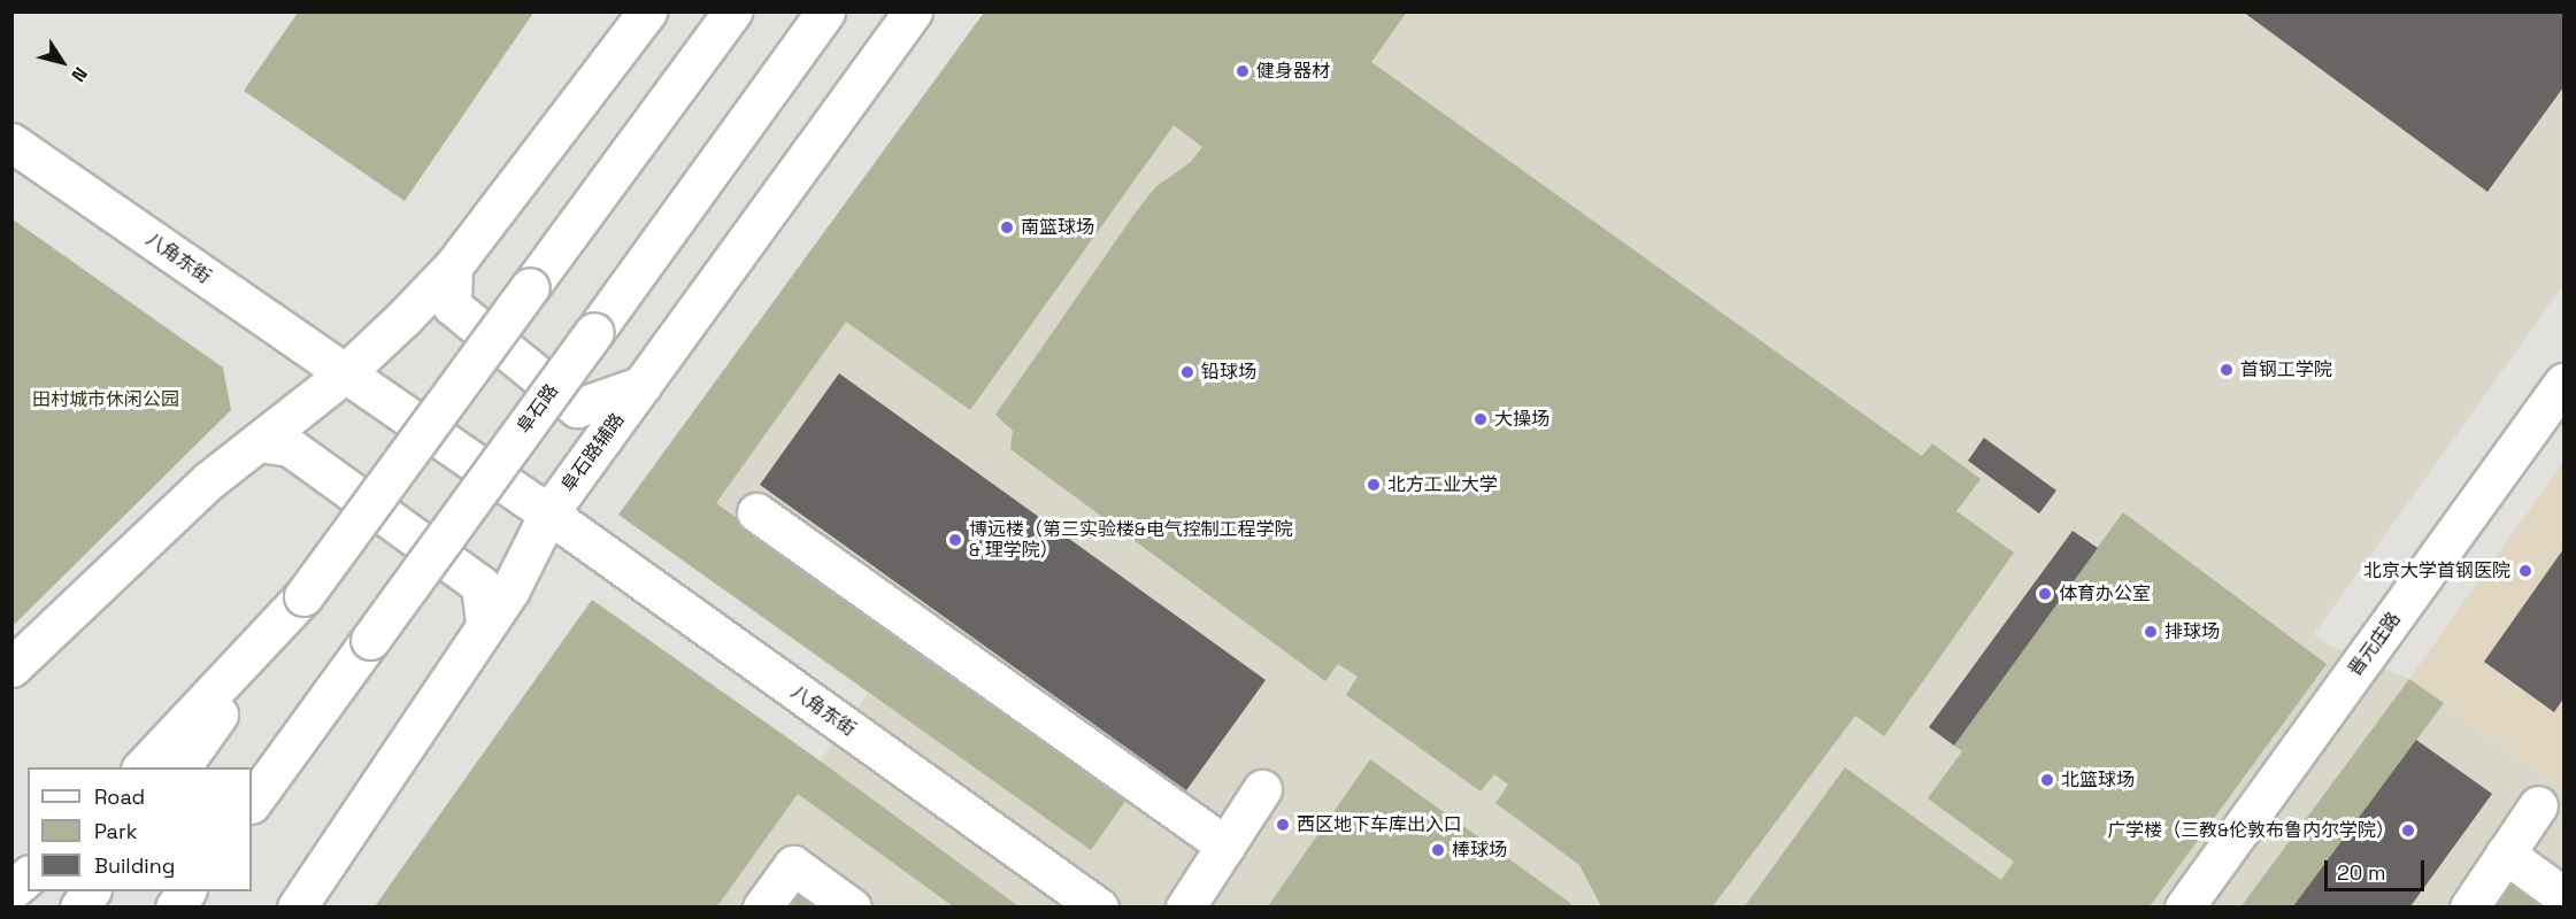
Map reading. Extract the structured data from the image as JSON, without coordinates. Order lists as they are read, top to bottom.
{
  "streets": {
    "main road": [
      "八角东街",
      "阜石路",
      "阜石路辅路",
      "晋元庄路"
    ]
  },
  "crossings": [
    ["八角东街", "阜石路辅路"]
  ],
  "parks": ["田村城市休闲公园"],
  "places": [
    "健身器材",
    "南篮球场",
    "首钢工学院",
    "铅球场",
    "大操场",
    "北方工业大学",
    "博远楼（第三实验楼&电气控制工程学院 & 理学院）",
    "北京大学首钢医院",
    "体育办公室",
    "排球场",
    "北篮球场",
    "西区地下车库出入口",
    "广学楼（三教&伦敦布鲁内尔学院）",
    "棒球场"
  ],
  "legend": ["Road", "Park", "Building"],
  "scale_bar": "20 m",
  "north": "bottom right"
}
